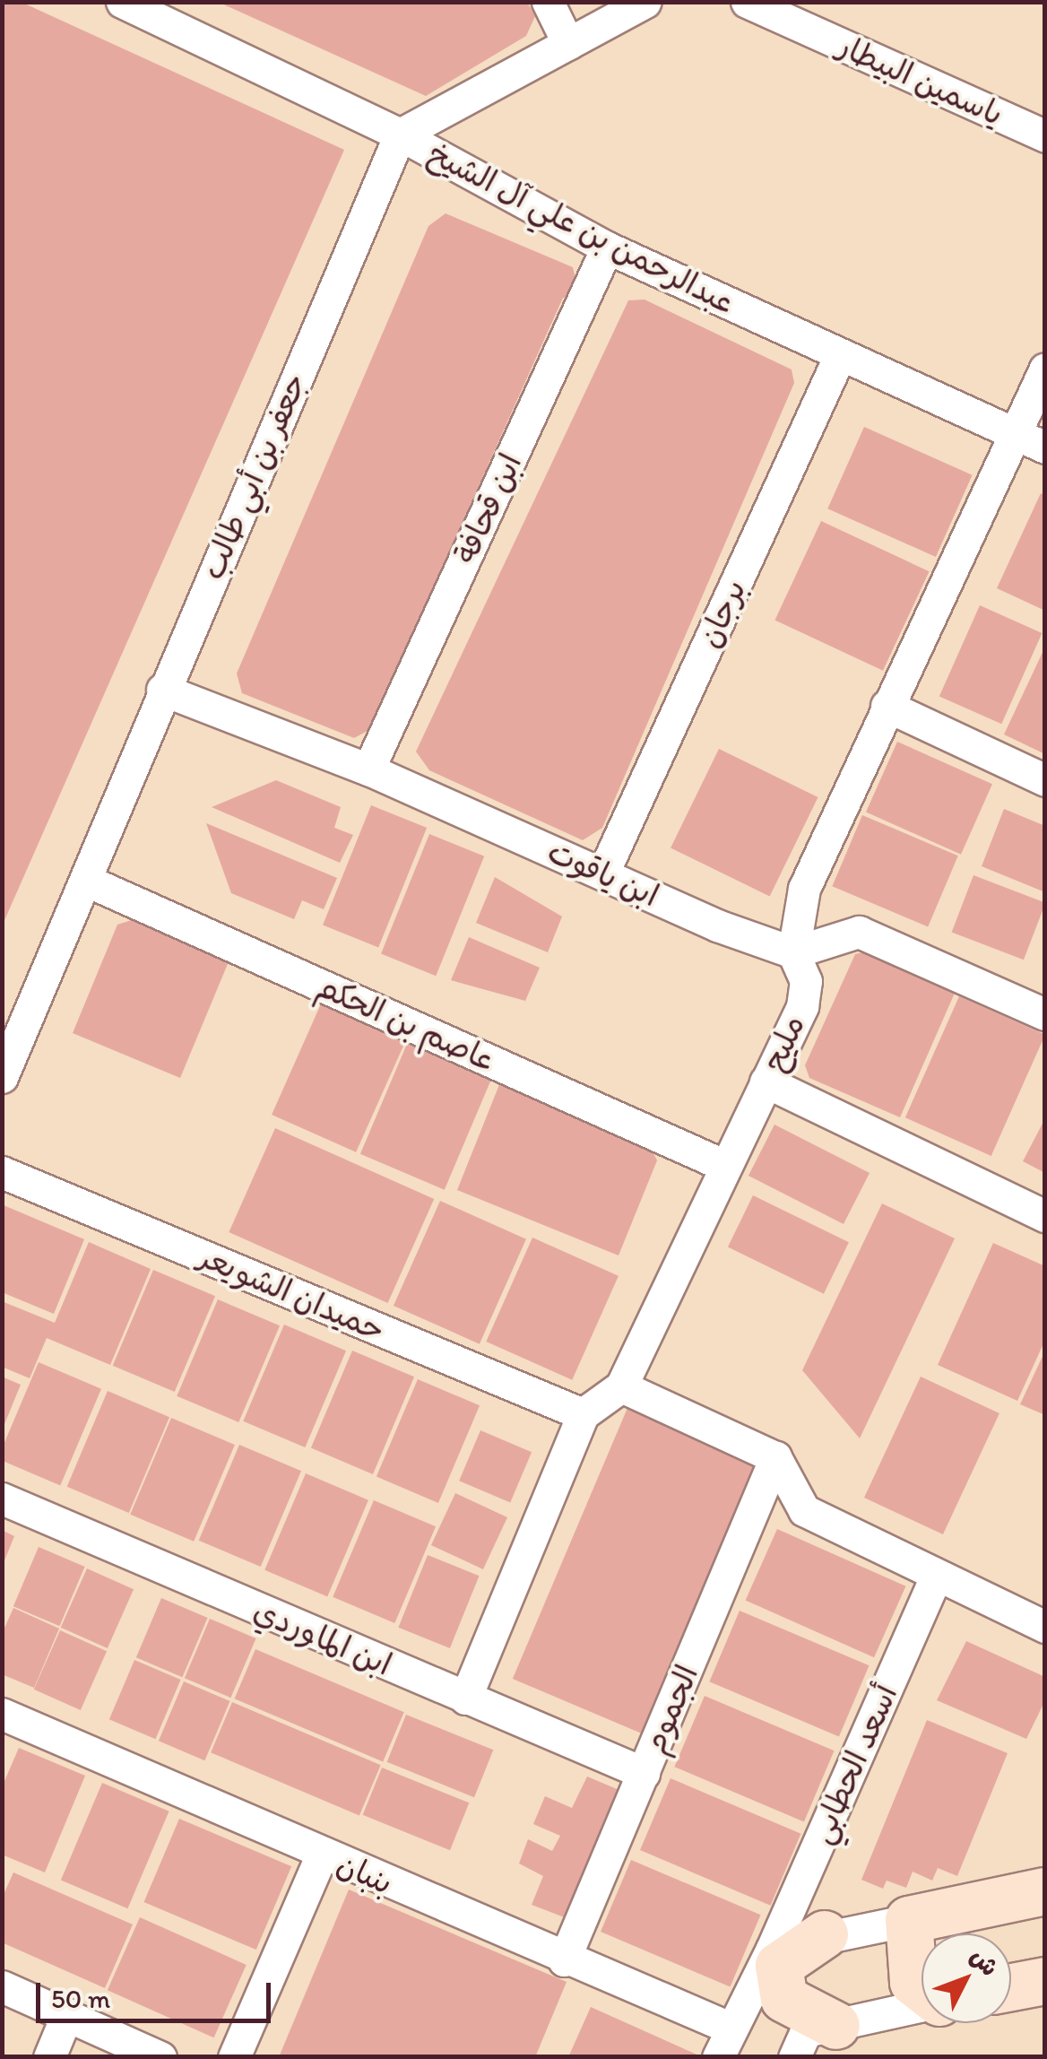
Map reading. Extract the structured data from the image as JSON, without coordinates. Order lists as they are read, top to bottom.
{
  "streets": {
    "street": [
      "ياسمين البيطار",
      "عبدالرحمن بن علي آل الشيخ",
      "جعفر بن أبي طالب",
      "ابن قحافة",
      "برجان",
      "ابن ياقوت",
      "عاصم بن الحكم",
      "مليح",
      "حميدان الشويعر",
      "ابن الماوردي",
      "الجموم",
      "أسعد الحطابي",
      "بنبان"
    ]
  },
  "crossings": [
    ["عبدالرحمن بن علي آل الشيخ", "جعفر بن أبي طالب"],
    ["عبدالرحمن بن علي آل الشيخ", "ابن قحافة"],
    ["عبدالرحمن بن علي آل الشيخ", "برجان"],
    ["عبدالرحمن بن علي آل الشيخ", "مليح"],
    ["جعفر بن أبي طالب", "ابن ياقوت"],
    ["جعفر بن أبي طالب", "عاصم بن الحكم"],
    ["ابن قحافة", "ابن ياقوت"],
    ["برجان", "ابن ياقوت"],
    ["ابن ياقوت", "مليح"],
    ["عاصم بن الحكم", "مليح"],
    ["مليح", "حميدان الشويعر"],
    ["ابن الماوردي", "الجموم"],
    ["الجموم", "بنبان"],
    ["أسعد الحطابي", "بنبان"]
  ],
  "scale_bar": "50 m",
  "north": "top right"
}
